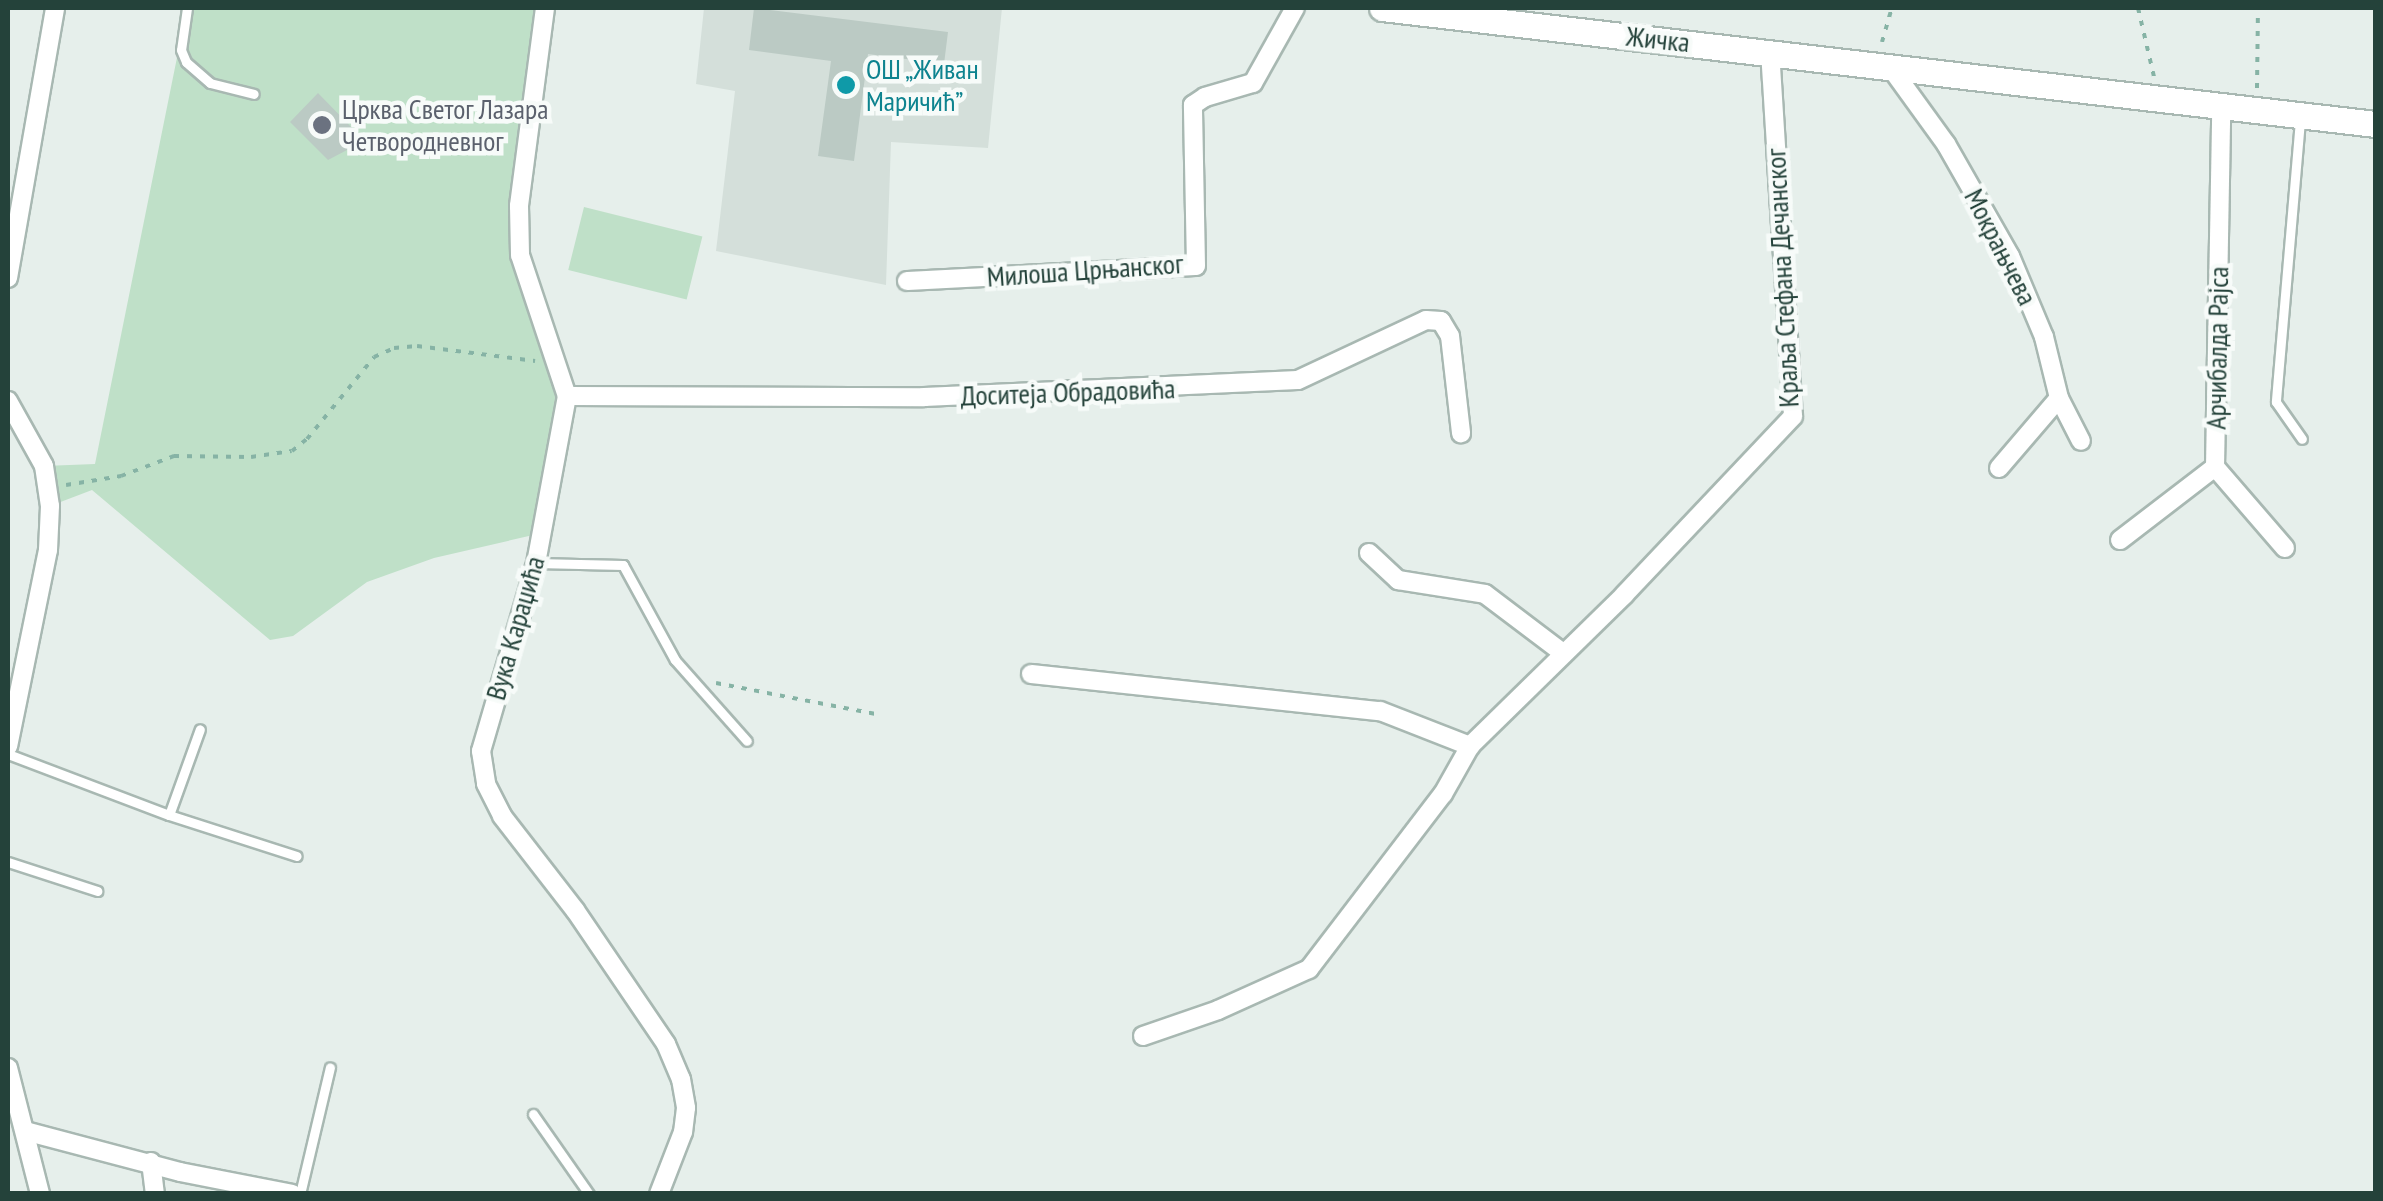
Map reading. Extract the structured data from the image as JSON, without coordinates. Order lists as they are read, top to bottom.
{
  "streets": {
    "main road": ["Жичка"],
    "street": [
      "Мокрањчева",
      "Милоша Црњанског",
      "Краља Стефана Дечанског",
      "Арчибалда Рајса",
      "Доситеја Обрадовића",
      "Вука Караџића"
    ]
  },
  "crossings": [
    ["Жичка", "Мокрањчева"],
    ["Жичка", "Краља Стефана Дечанског"],
    ["Жичка", "Арчибалда Рајса"],
    ["Доситеја Обрадовића", "Вука Караџића"]
  ],
  "places": ["ОШ „Живан Маричић”", "Црква Светог Лазара Четвородневног"]
}
